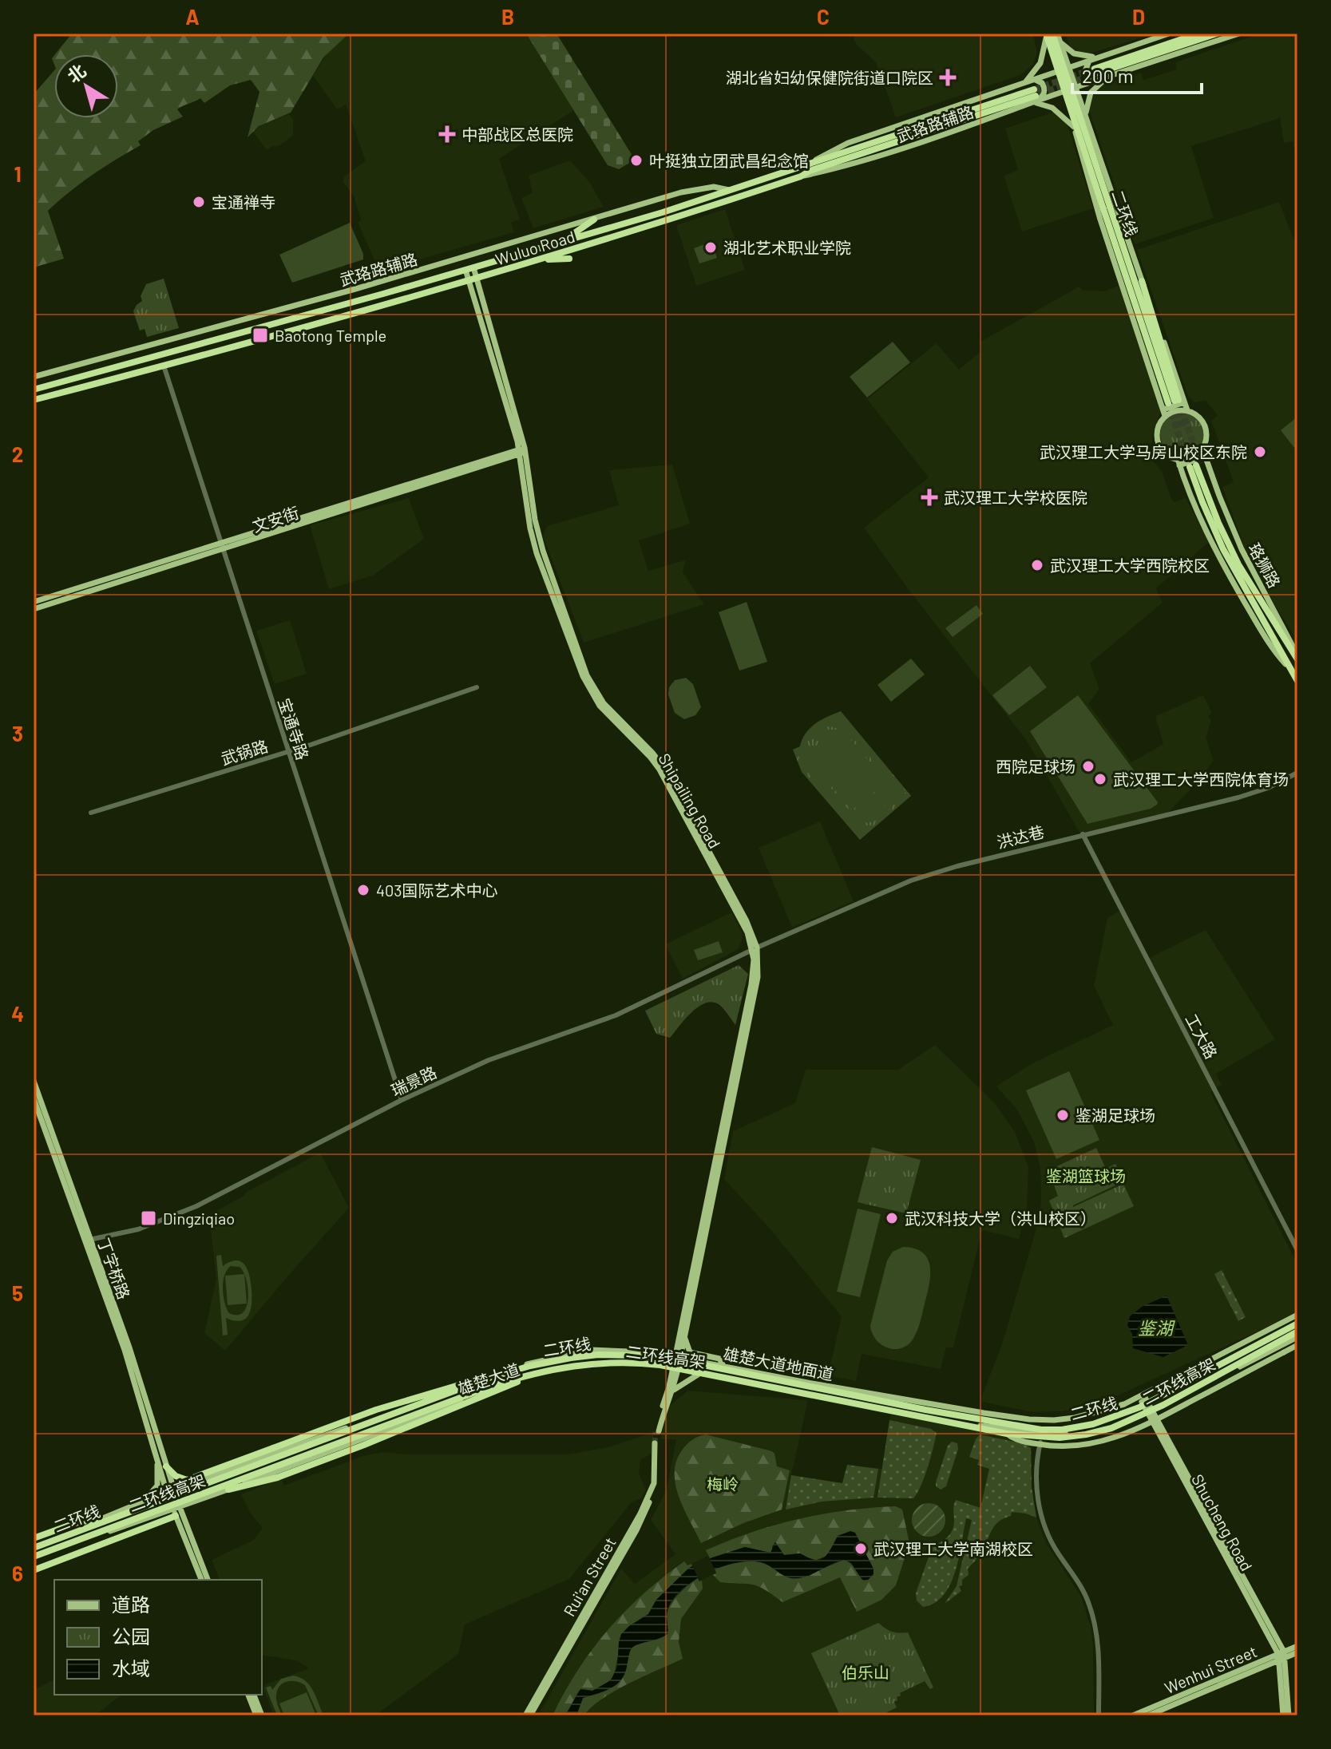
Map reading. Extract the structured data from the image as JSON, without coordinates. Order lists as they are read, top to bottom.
{
  "streets": {
    "highway": ["二环线", "Wuluo Road", "二环线高架"],
    "main road": [
      "武珞路辅路",
      "文安街",
      "珞狮路",
      "Shipailing Road",
      "丁字桥路",
      "雄楚大道地面道",
      "雄楚大道",
      "Shucheng Road",
      "Rui'an Street",
      "Wenhui Street"
    ],
    "street": [
      "宝通寺路",
      "武锅路",
      "洪达巷",
      "工大路",
      "瑞景路"
    ]
  },
  "crossings": [
    ["武珞路辅路", "Wuluo Road"],
    ["二环线", "珞狮路"],
    ["二环线", "雄楚大道地面道"],
    ["Wuluo Road", "宝通寺路"],
    ["Wuluo Road", "Shipailing Road"],
    ["文安街", "宝通寺路"],
    ["文安街", "Shipailing Road"],
    ["宝通寺路", "武锅路"],
    ["宝通寺路", "瑞景路"],
    ["Shipailing Road", "洪达巷"],
    ["Shipailing Road", "瑞景路"],
    ["Shipailing Road", "二环线高架"],
    ["Shipailing Road", "雄楚大道地面道"],
    ["Shipailing Road", "雄楚大道"],
    ["洪达巷", "工大路"],
    ["洪达巷", "瑞景路"],
    ["瑞景路", "丁字桥路"],
    ["丁字桥路", "雄楚大道地面道"],
    ["二环线高架", "雄楚大道"],
    ["雄楚大道地面道", "Shucheng Road"],
    ["雄楚大道", "Shucheng Road"],
    ["Shucheng Road", "Wenhui Street"]
  ],
  "water": ["鉴湖"],
  "parks": ["鉴湖篮球场", "梅岭", "伯乐山"],
  "places": {
    "health": ["湖北省妇幼保健院街道口院区", "中部战区总医院", "武汉理工大学校医院"],
    "other": [
      "叶挺独立团武昌纪念馆",
      "宝通禅寺",
      "湖北艺术职业学院",
      "武汉理工大学马房山校区东院",
      "武汉理工大学西院校区",
      "西院足球场",
      "武汉理工大学西院体育场",
      "403国际艺术中心",
      "鉴湖足球场",
      "武汉科技大学（洪山校区）",
      "武汉理工大学南湖校区"
    ],
    "transit": ["Baotong Temple", "Dingziqiao"]
  },
  "legend": ["道路", "公园", "水域"],
  "scale_bar": "200 m",
  "north": "top left",
  "grid": {
    "columns": [
      "A",
      "B",
      "C",
      "D"
    ],
    "rows": [
      "1",
      "2",
      "3",
      "4",
      "5",
      "6"
    ]
  }
}
